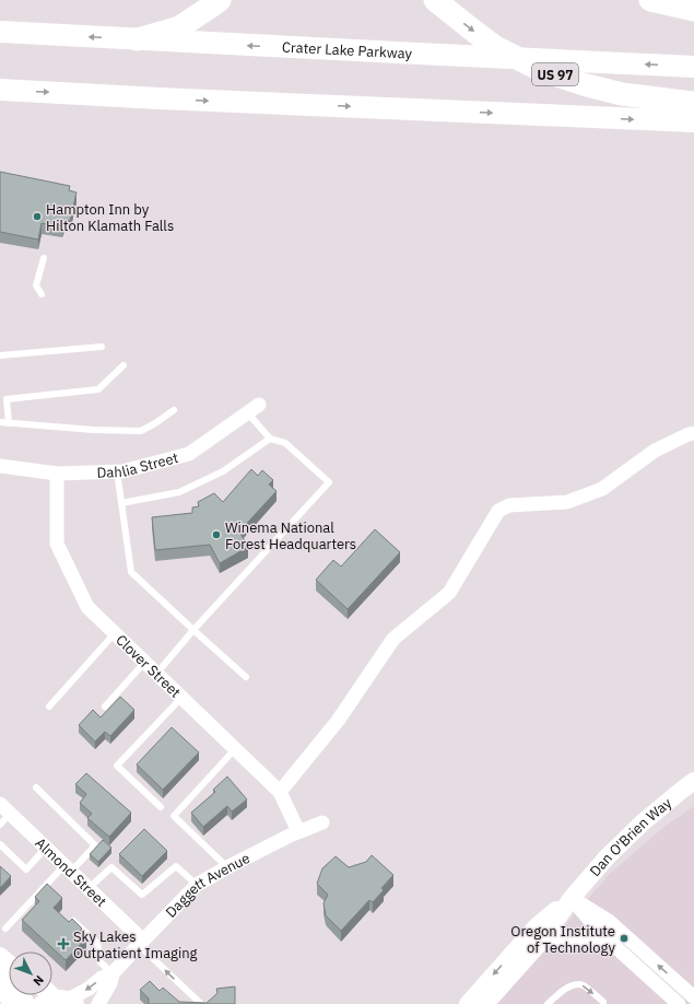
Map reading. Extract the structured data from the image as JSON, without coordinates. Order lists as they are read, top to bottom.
{
  "streets": {
    "highway": ["US 97"],
    "main road": ["Crater Lake Parkway"],
    "street": [
      "Dahlia Street",
      "Clover Street",
      "Dan O'Brien Way",
      "Almond Street",
      "Daggett Avenue"
    ]
  },
  "crossings": [
    ["Dahlia Street", "Clover Street"],
    ["Clover Street", "Daggett Avenue"],
    ["Almond Street", "Daggett Avenue"]
  ],
  "places": {
    "other": ["Hampton Inn by Hilton Klamath Falls", "Winema National Forest Headquarters", "Oregon Institute of Technology"],
    "health": ["Sky Lakes Outpatient Imaging"]
  },
  "north": "bottom right"
}
